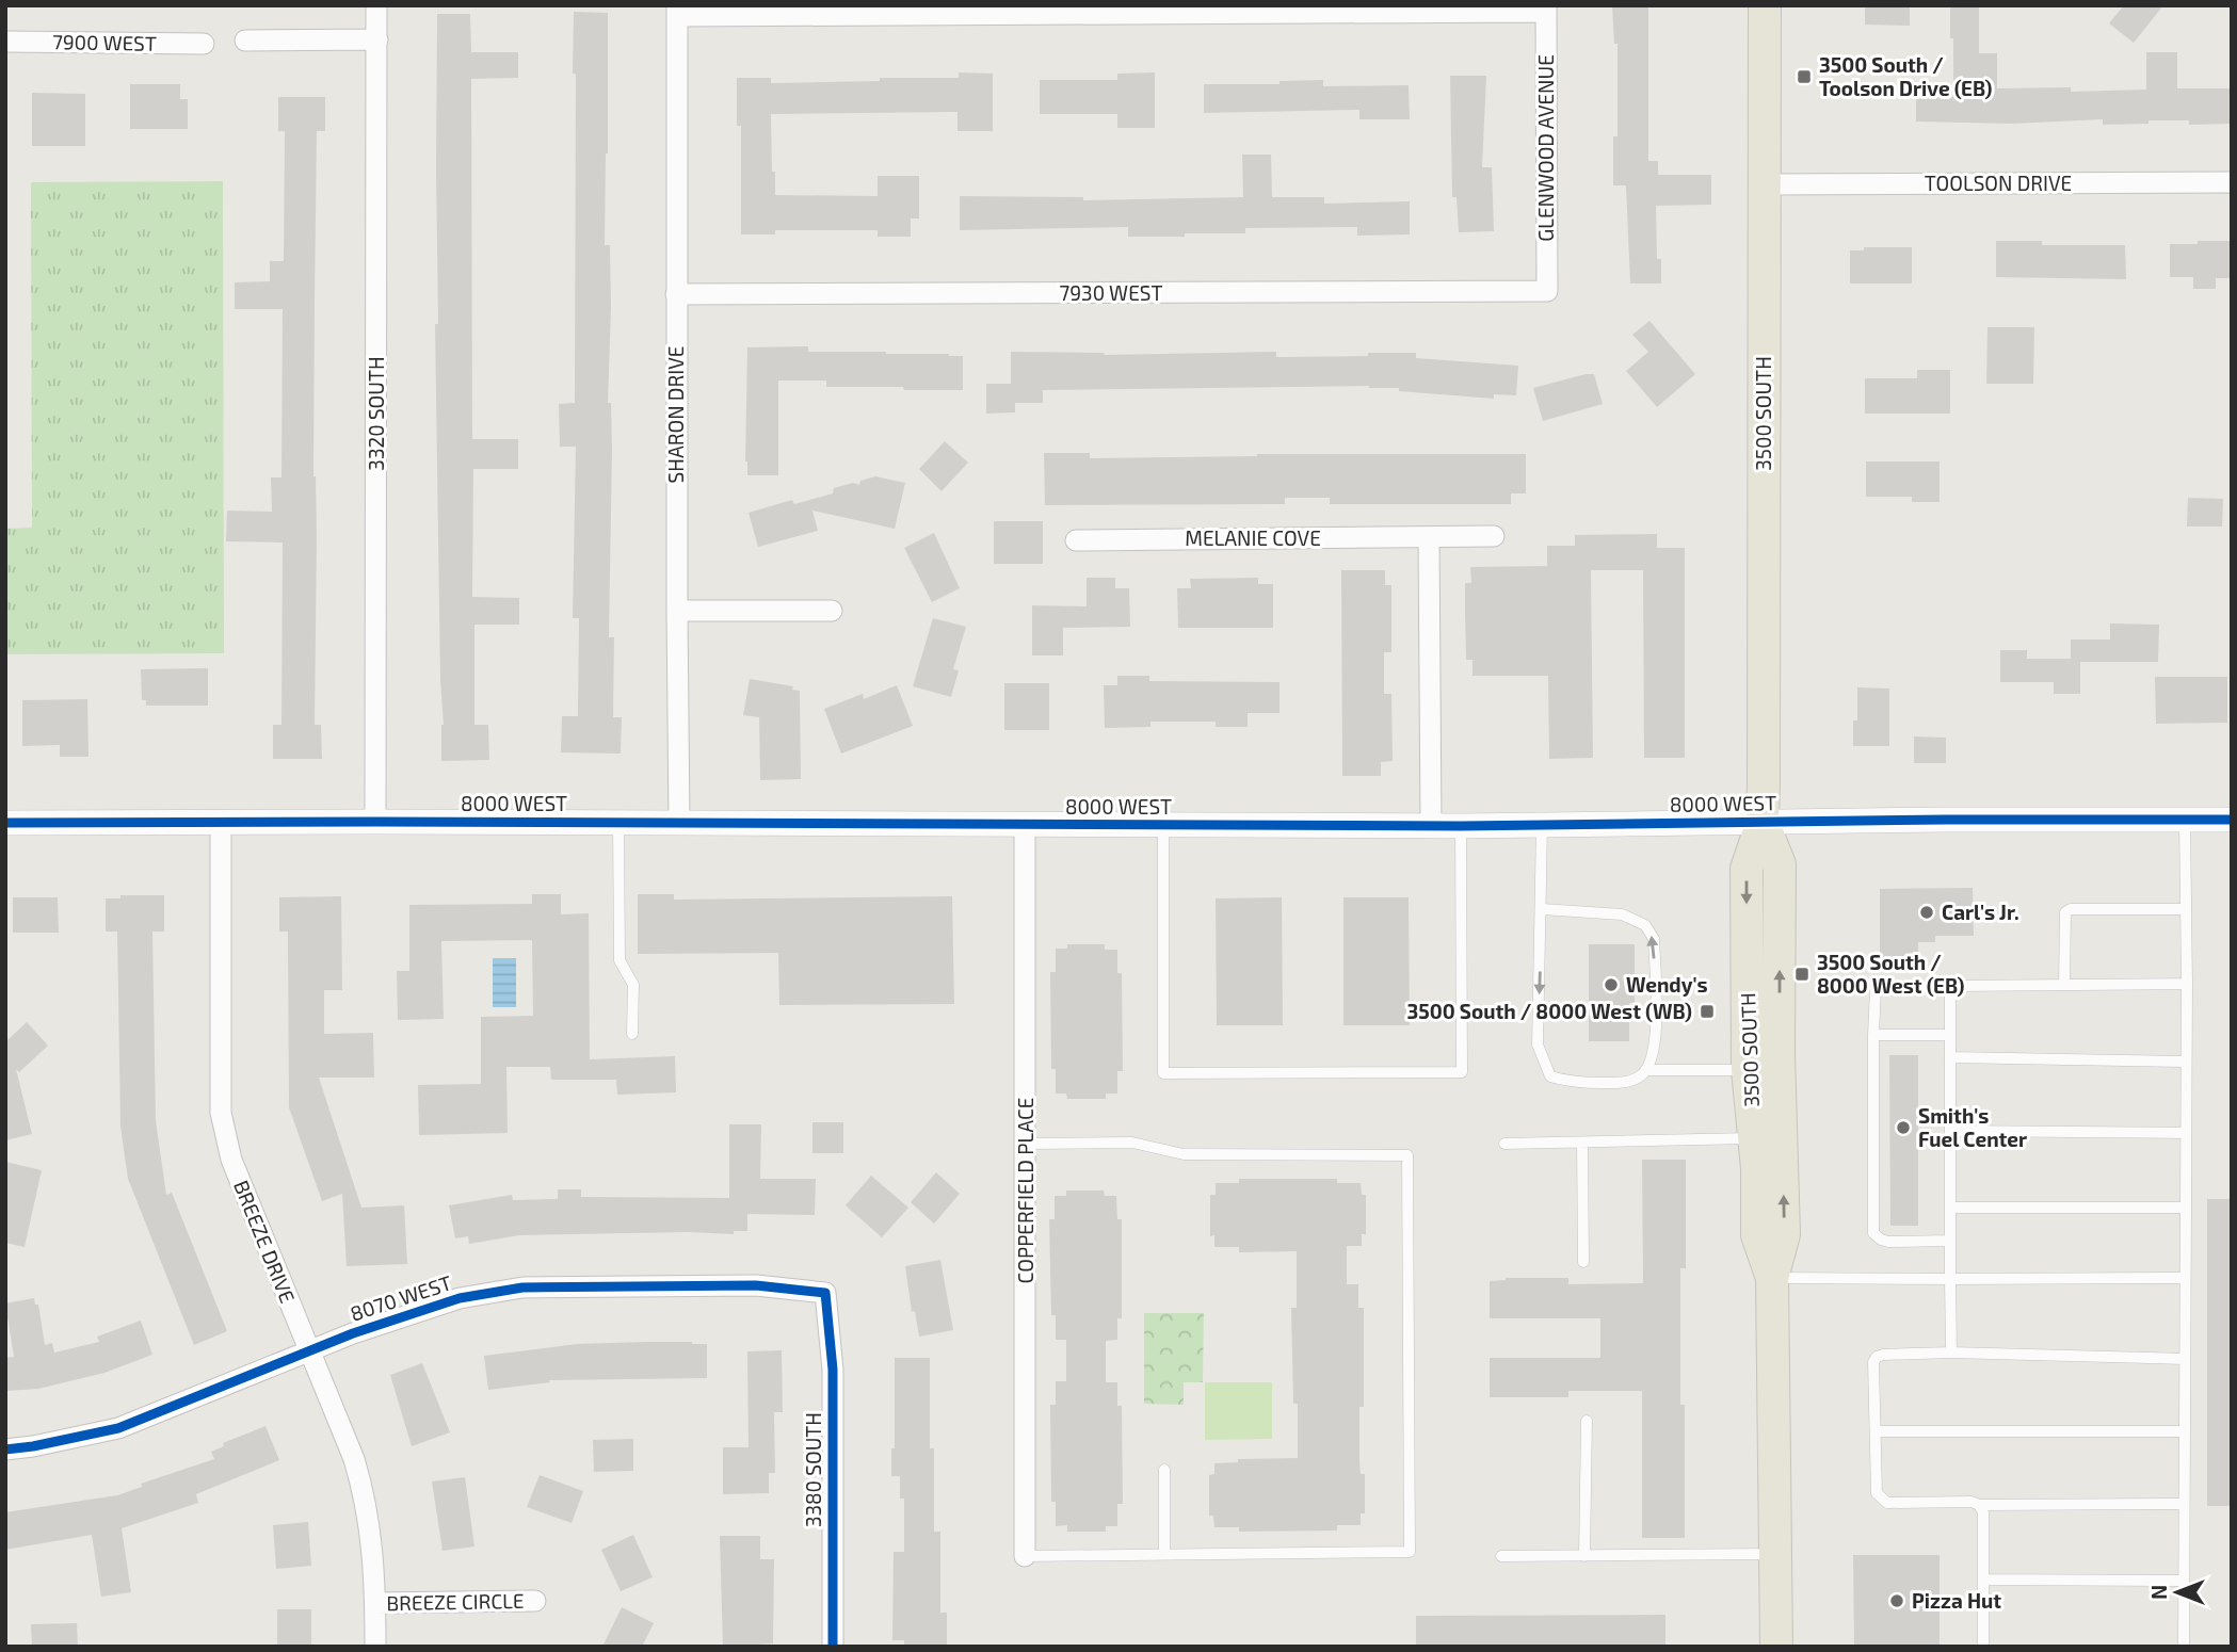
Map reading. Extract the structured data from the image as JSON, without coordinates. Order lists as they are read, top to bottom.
{
  "streets": {
    "main road": ["3500 SOUTH"],
    "street": [
      "7900 WEST",
      "GLENWOOD AVENUE",
      "TOOLSON DRIVE",
      "7930 WEST",
      "3320 SOUTH",
      "SHARON DRIVE",
      "MELANIE COVE",
      "8000 WEST",
      "COPPERFIELD PLACE",
      "BREEZE DRIVE",
      "8070 WEST",
      "3380 SOUTH",
      "BREEZE CIRCLE"
    ]
  },
  "crossings": [
    ["GLENWOOD AVENUE", "7930 WEST"],
    ["TOOLSON DRIVE", "3500 SOUTH"],
    ["7930 WEST", "SHARON DRIVE"],
    ["3320 SOUTH", "8000 WEST"],
    ["3500 SOUTH", "8000 WEST"],
    ["SHARON DRIVE", "8000 WEST"],
    ["8000 WEST", "COPPERFIELD PLACE"],
    ["8000 WEST", "BREEZE DRIVE"],
    ["BREEZE DRIVE", "8070 WEST"],
    ["BREEZE DRIVE", "BREEZE CIRCLE"],
    ["8070 WEST", "3380 SOUTH"]
  ],
  "places": {
    "transit": ["3500 South / Toolson Drive (EB)", "3500 South / 8000 West (EB)", "3500 South / 8000 West (WB)"],
    "other": [
      "Carl's Jr.",
      "Wendy's",
      "Smith's Fuel Center",
      "Pizza Hut"
    ]
  },
  "north": "left"
}
